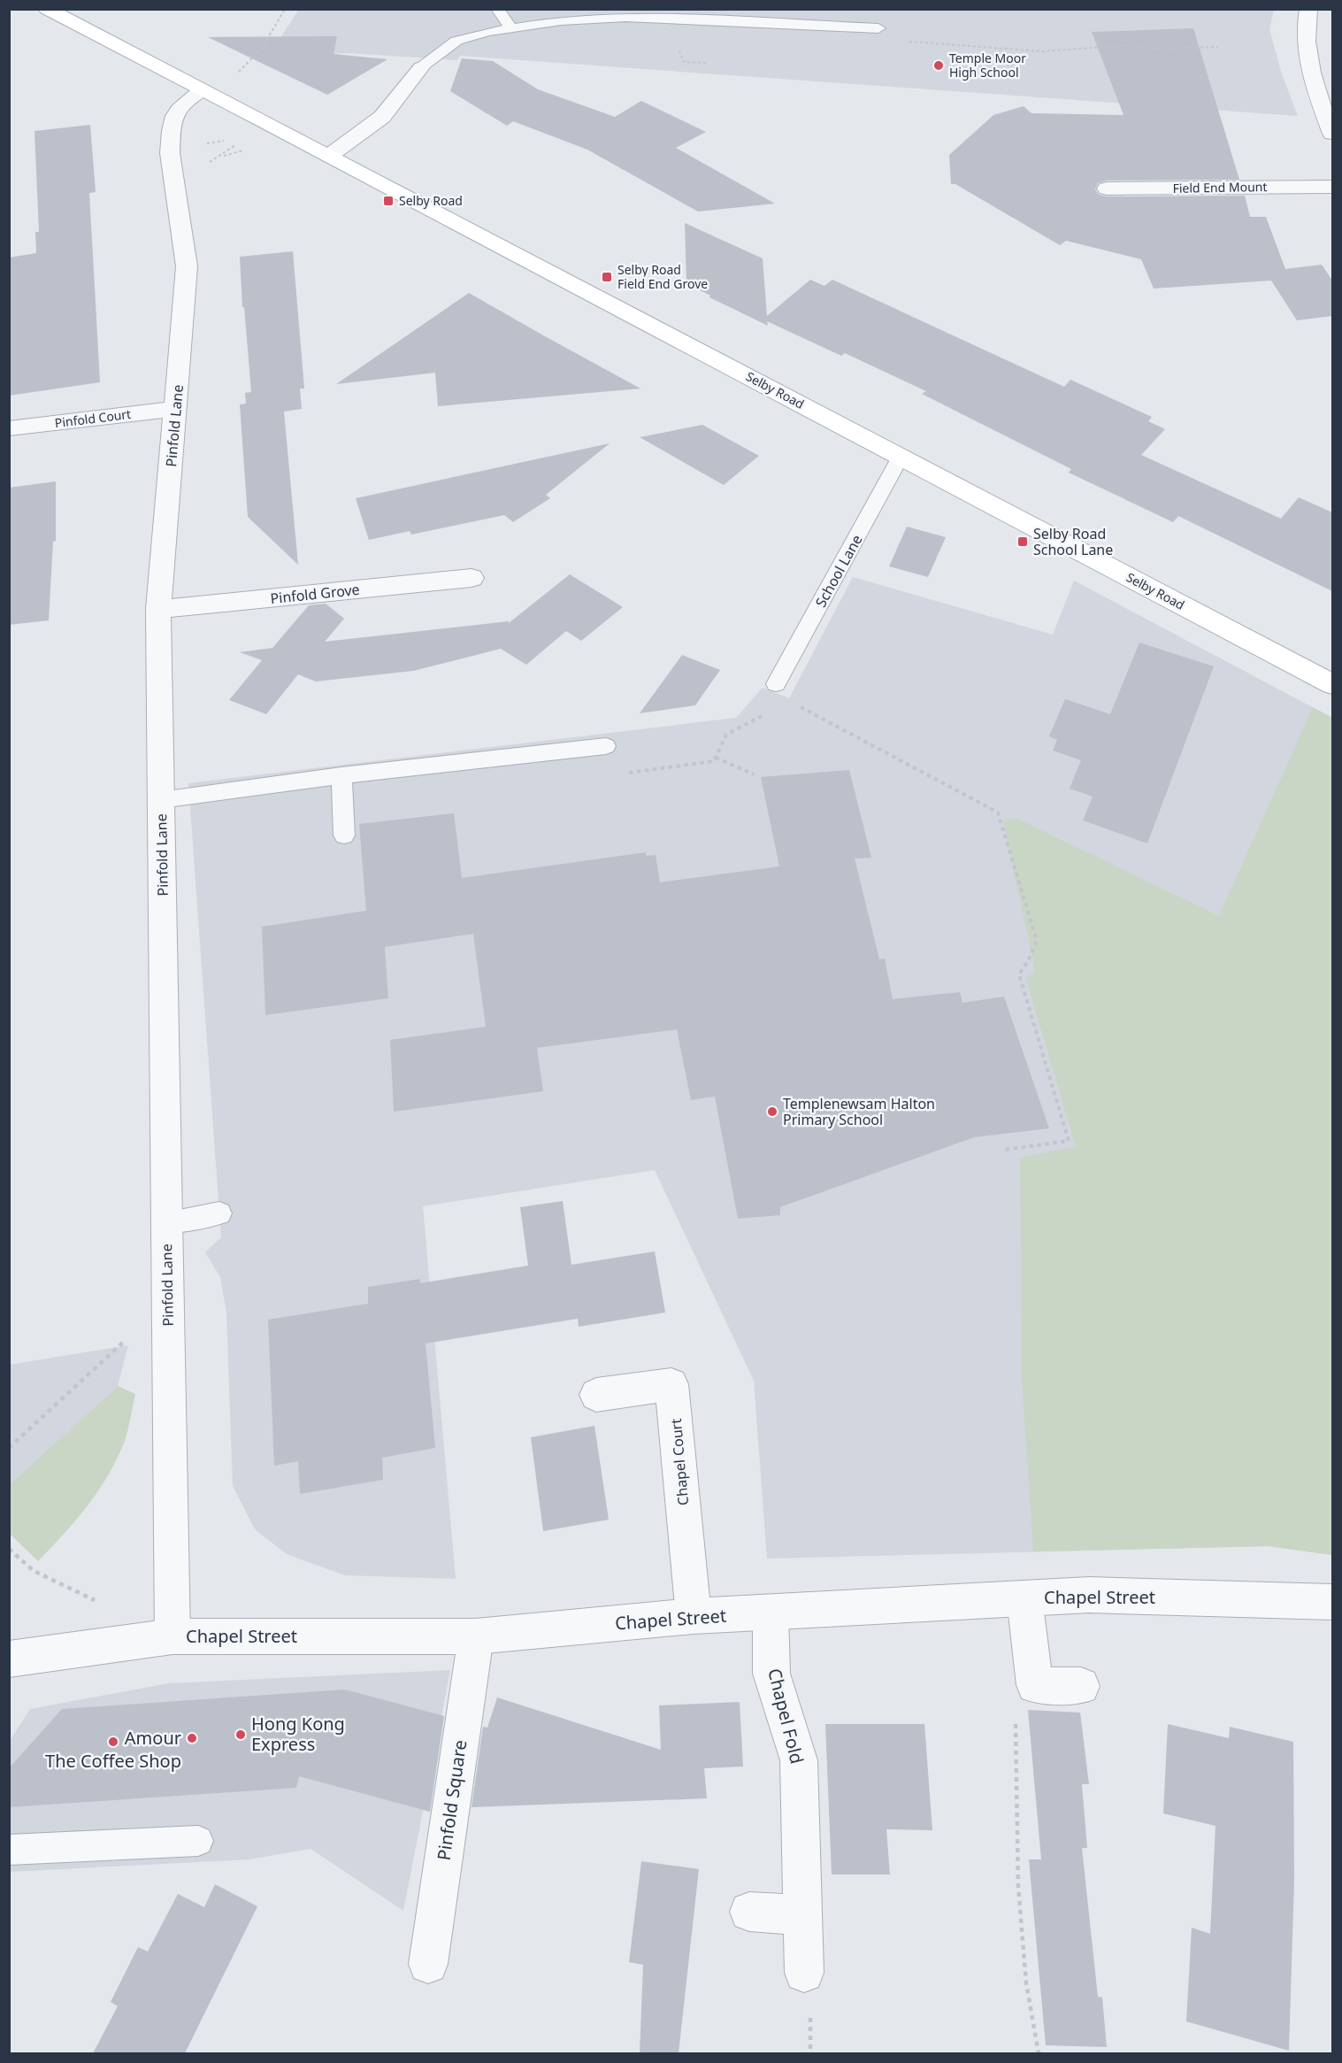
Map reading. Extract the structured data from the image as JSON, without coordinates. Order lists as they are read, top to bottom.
{
  "streets": {
    "main road": ["Selby Road"],
    "street": [
      "Field End Mount",
      "Pinfold Court",
      "Pinfold Lane",
      "Pinfold Grove",
      "Chapel Court",
      "Chapel Street",
      "Chapel Fold",
      "Pinfold Square"
    ],
    "lane": ["School Lane"]
  },
  "crossings": [
    ["Selby Road", "Pinfold Lane"],
    ["Selby Road", "School Lane"],
    ["Pinfold Court", "Pinfold Lane"],
    ["Pinfold Lane", "Pinfold Grove"],
    ["Pinfold Lane", "Chapel Street"],
    ["Chapel Court", "Chapel Street"],
    ["Chapel Street", "Chapel Fold"],
    ["Chapel Street", "Pinfold Square"]
  ],
  "places": {
    "other": [
      "Temple Moor High School",
      "Templenewsam Halton Primary School",
      "Hong Kong Express",
      "Amour",
      "The Coffee Shop"
    ],
    "transit": ["Selby Road", "Selby Road Field End Grove", "Selby Road School Lane"]
  }
}
